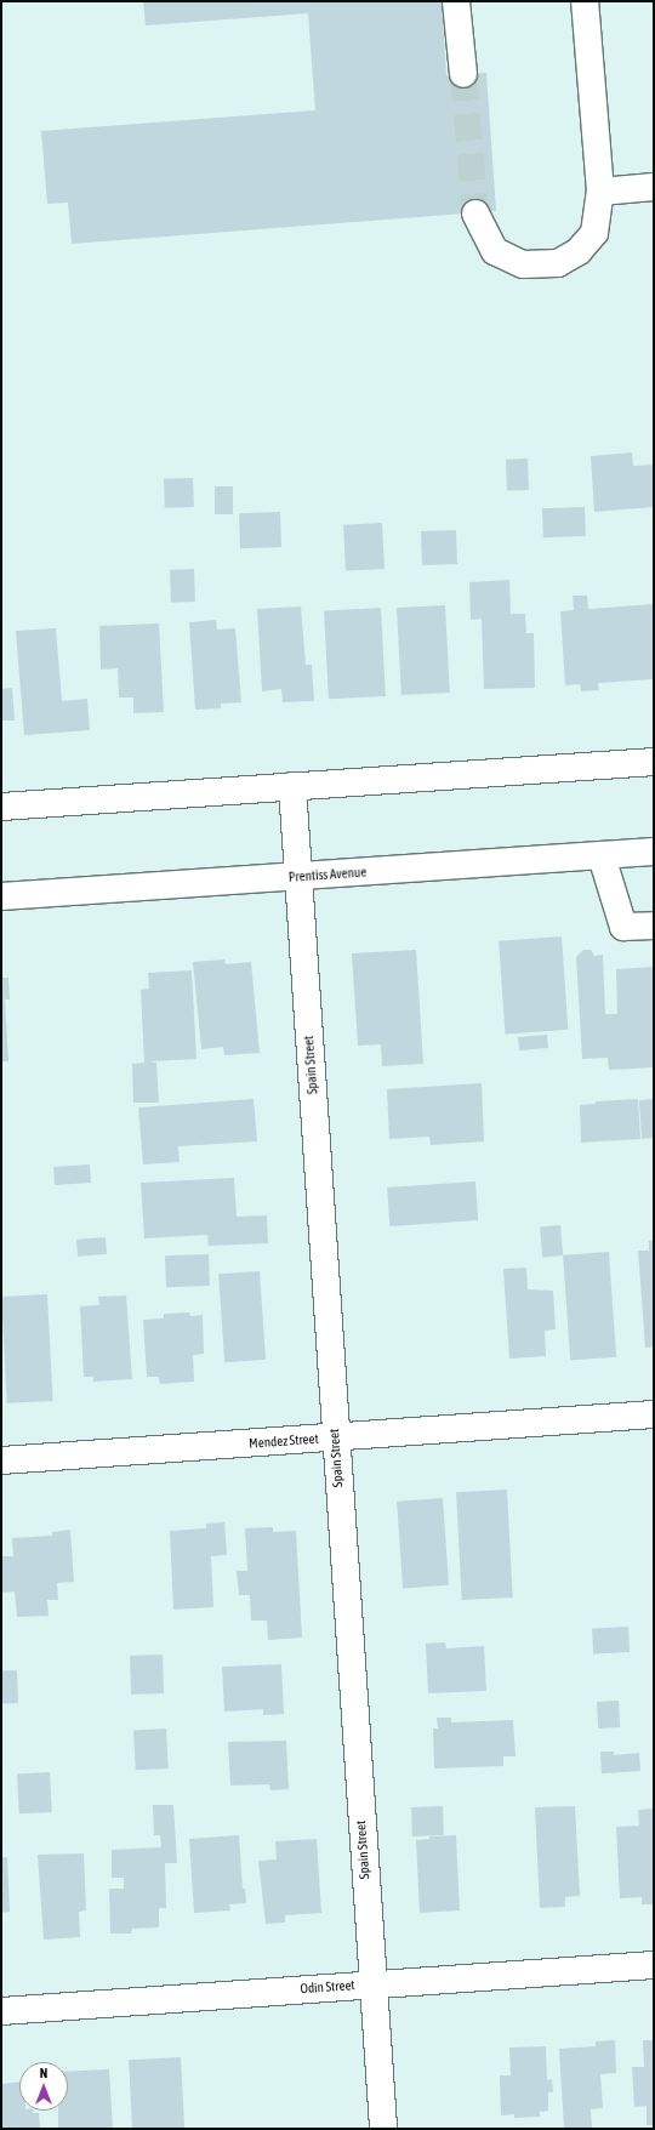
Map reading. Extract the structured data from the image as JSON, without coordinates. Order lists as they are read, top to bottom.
{
  "streets": {
    "street": [
      "Prentiss Avenue",
      "Spain Street",
      "Mendez Street",
      "Odin Street"
    ]
  },
  "crossings": [
    ["Prentiss Avenue", "Spain Street"],
    ["Spain Street", "Mendez Street"],
    ["Spain Street", "Odin Street"]
  ],
  "north": "top"
}
